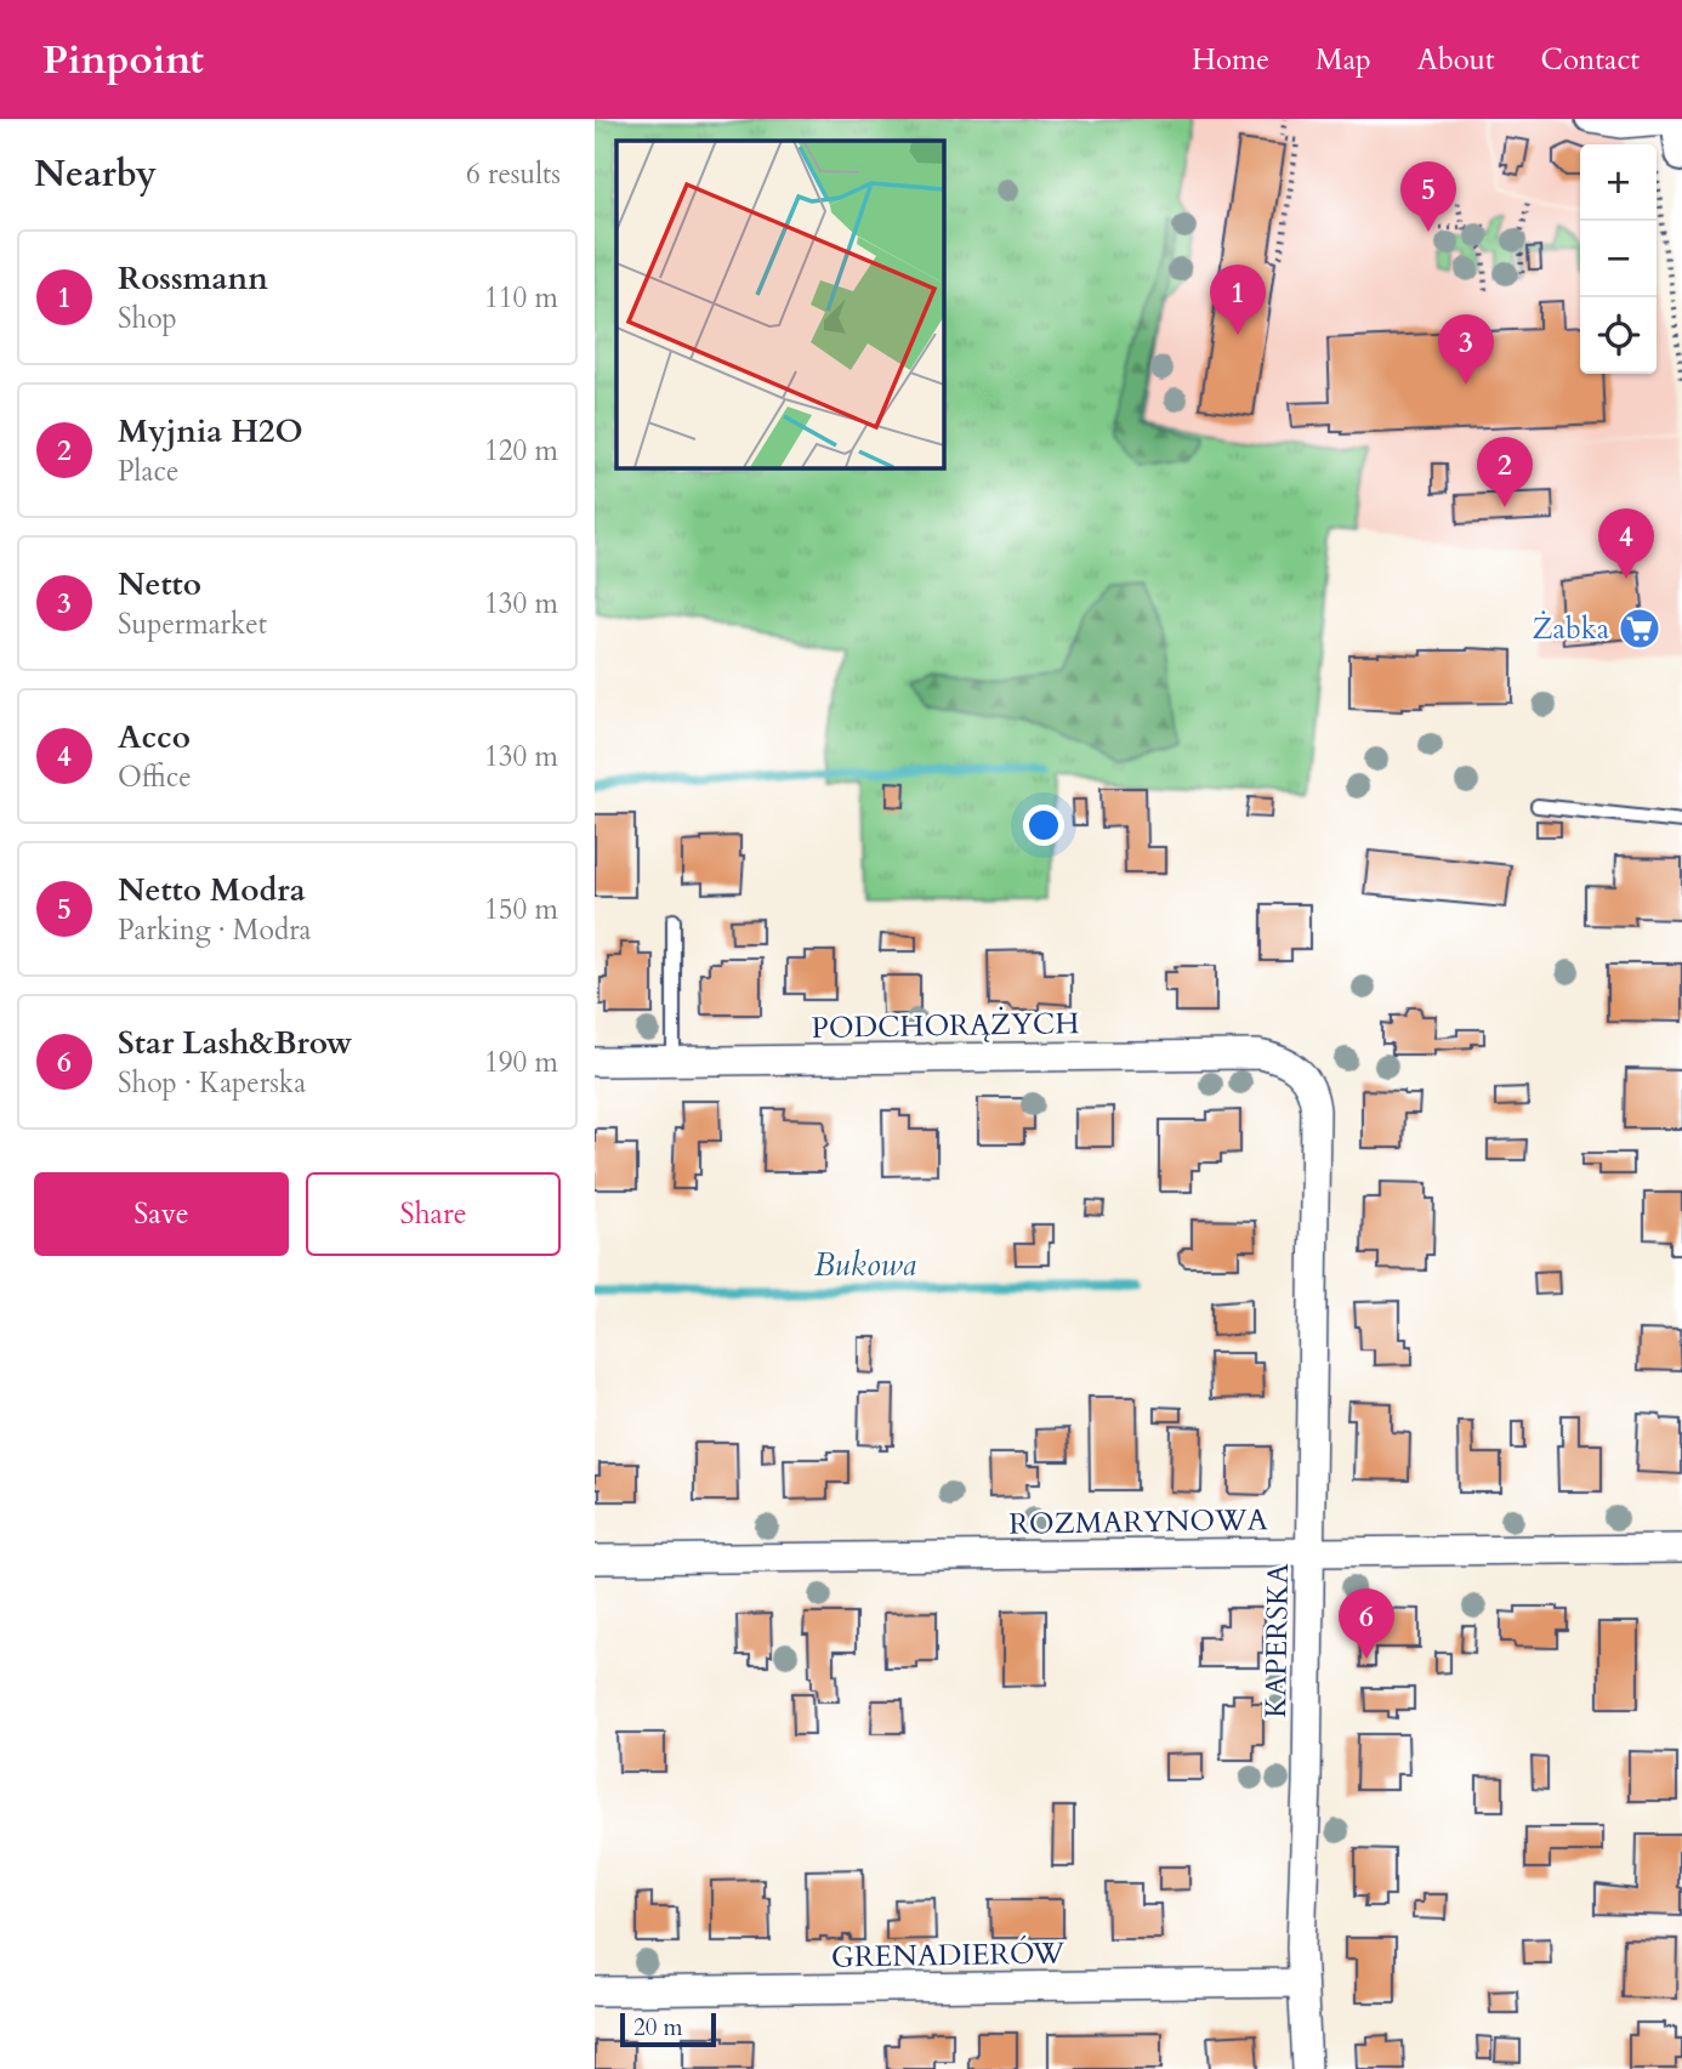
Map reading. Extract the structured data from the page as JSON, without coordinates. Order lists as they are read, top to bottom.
{
  "streets": {
    "street": [
      "PODCHORĄŻYCH",
      "ROZMARYNOWA",
      "KAPERSKA",
      "GRENADIERÓW"
    ]
  },
  "crossings": [
    ["PODCHORĄŻYCH", "KAPERSKA"],
    ["ROZMARYNOWA", "KAPERSKA"],
    ["KAPERSKA", "GRENADIERÓW"]
  ],
  "water": ["Bukowa"],
  "places": {
    "supermarket": ["Żabka"]
  },
  "scale_bar": "20 m",
  "page": {
    "header": "Pinpoint",
    "nav": [
      "Home",
      "Map",
      "About",
      "Contact"
    ],
    "heading": ["Nearby", "6 results"],
    "map_buttons": ["+", "−"],
    "pins": [
      "5",
      "1",
      "3",
      "2",
      "4",
      "6"
    ],
    "list": [
      {
        "mark": "1",
        "name": "Rossmann",
        "note": "Shop",
        "value": "110 m"
      },
      {
        "mark": "2",
        "name": "Myjnia H2O",
        "note": "Place",
        "value": "120 m"
      },
      {
        "mark": "3",
        "name": "Netto",
        "note": "Supermarket",
        "value": "130 m"
      },
      {
        "mark": "4",
        "name": "Acco",
        "note": "Office",
        "value": "130 m"
      },
      {
        "mark": "5",
        "name": "Netto Modra",
        "note": "Parking · Modra",
        "value": "150 m"
      },
      {
        "mark": "6",
        "name": "Star Lash&Brow",
        "note": "Shop · Kaperska",
        "value": "190 m"
      }
    ],
    "buttons": ["Save", "Share"],
    "scale": "20 m"
  }
}
